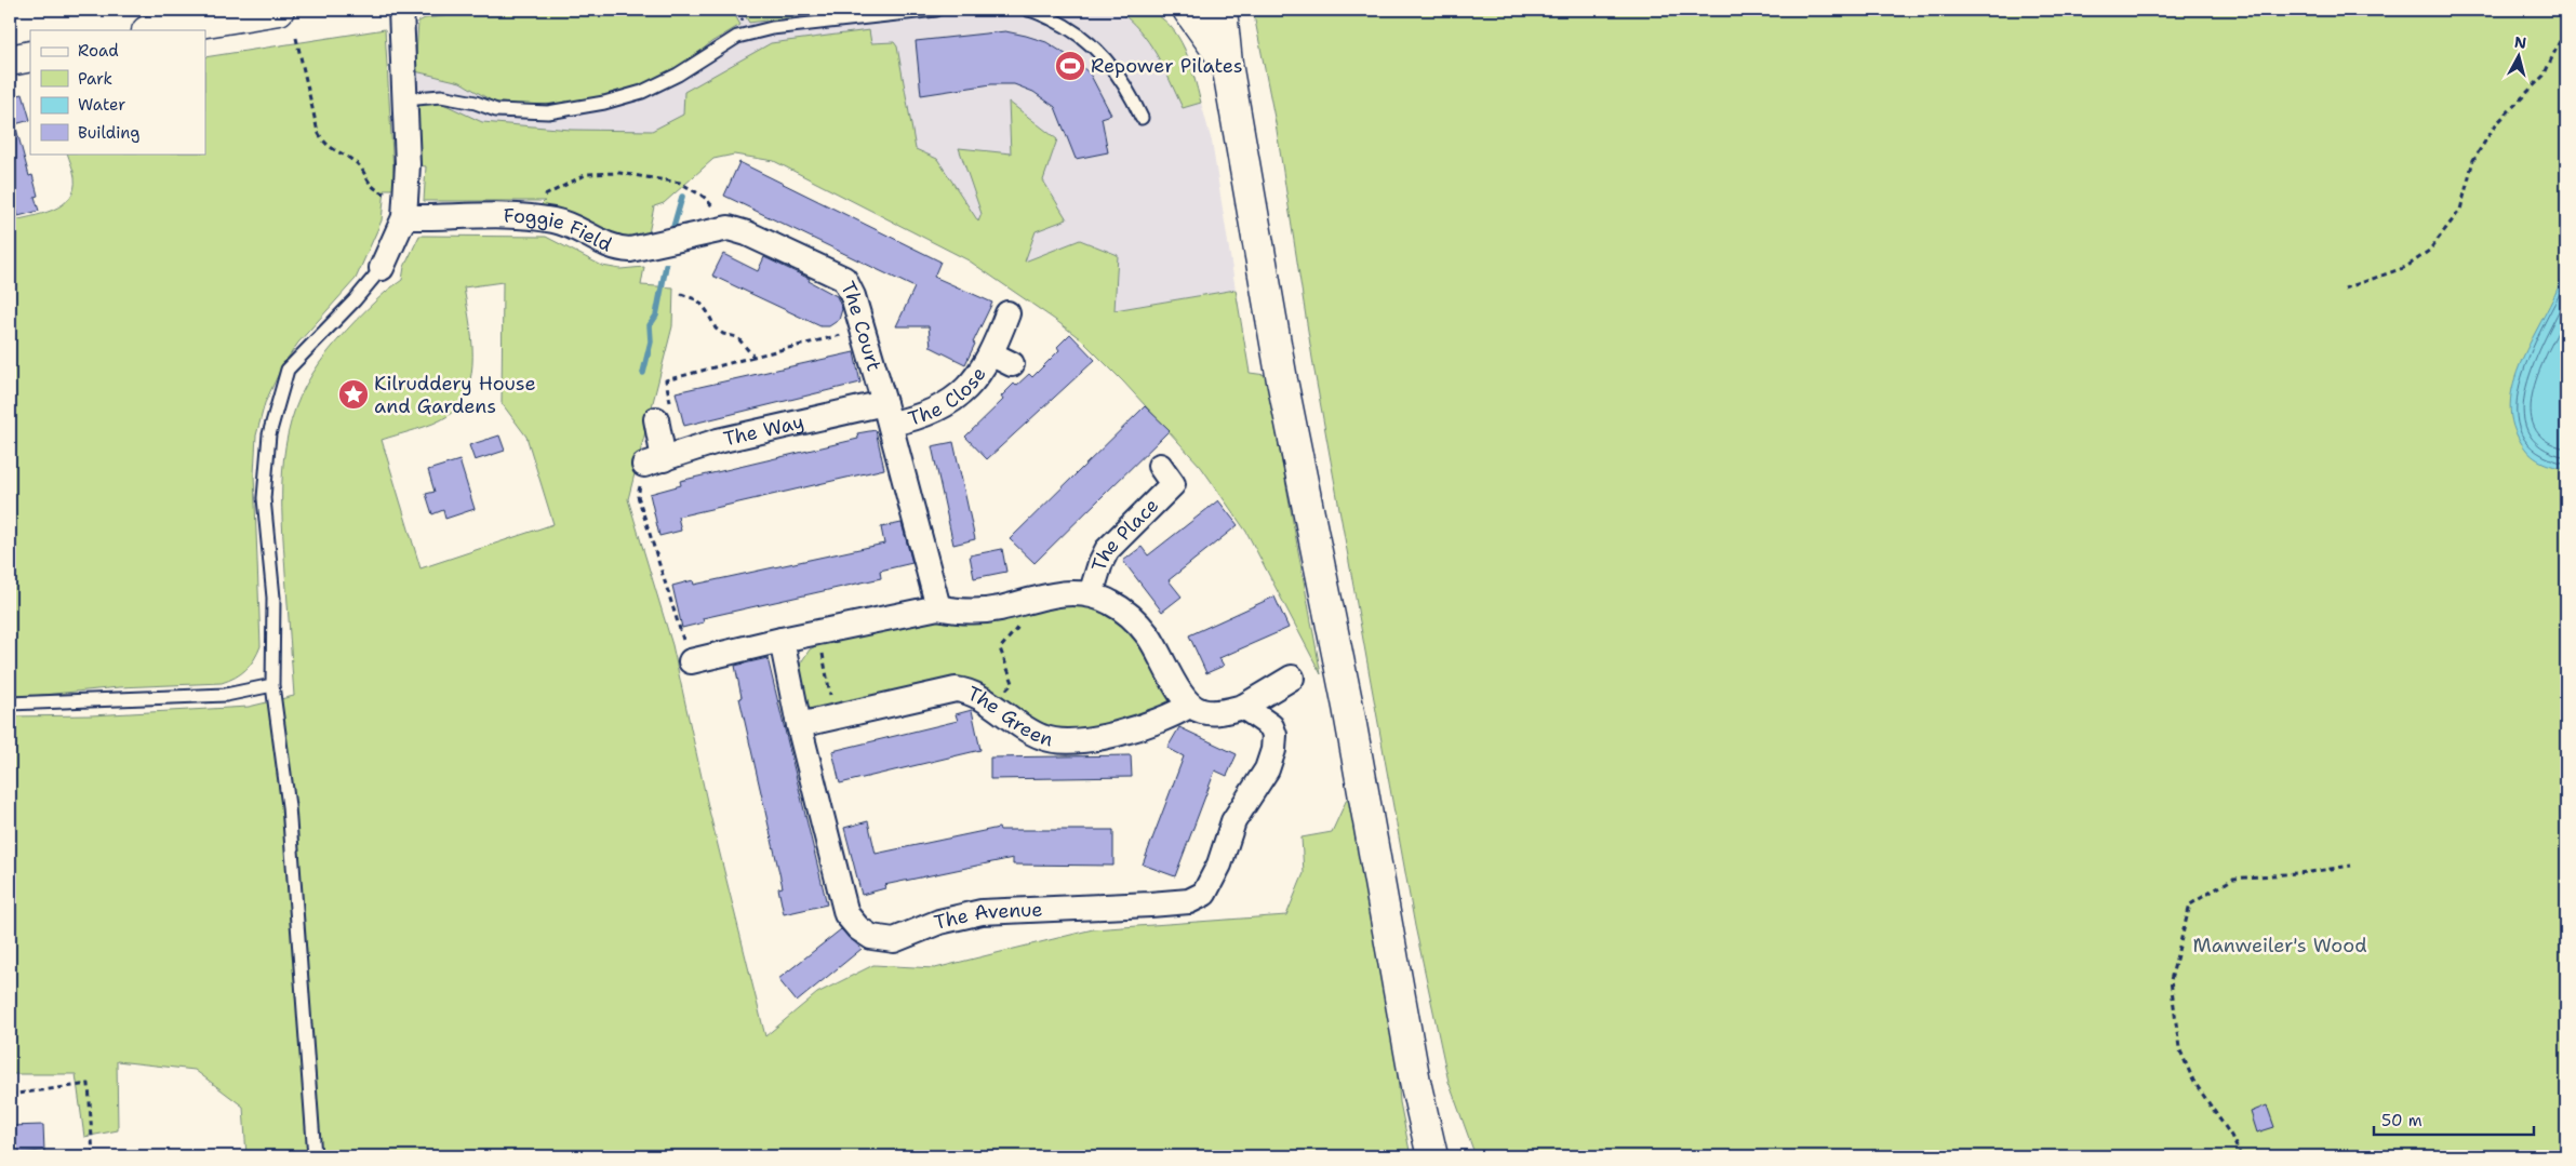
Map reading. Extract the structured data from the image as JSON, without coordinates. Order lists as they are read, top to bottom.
{
  "streets": {
    "street": [
      "Foggie Field",
      "The Court",
      "The Close",
      "The Way",
      "The Place",
      "The Green",
      "The Avenue"
    ]
  },
  "crossings": [
    ["Foggie Field", "The Court"],
    ["The Court", "The Close"],
    ["The Court", "The Way"],
    ["The Close", "The Way"],
    ["The Green", "The Avenue"]
  ],
  "parks": ["Manweiler's Wood"],
  "places": {
    "sports": ["Repower Pilates"],
    "place": ["Kilruddery House and Gardens"]
  },
  "legend": [
    "Road",
    "Park",
    "Water",
    "Building"
  ],
  "scale_bar": "50 m",
  "north": "top"
}
